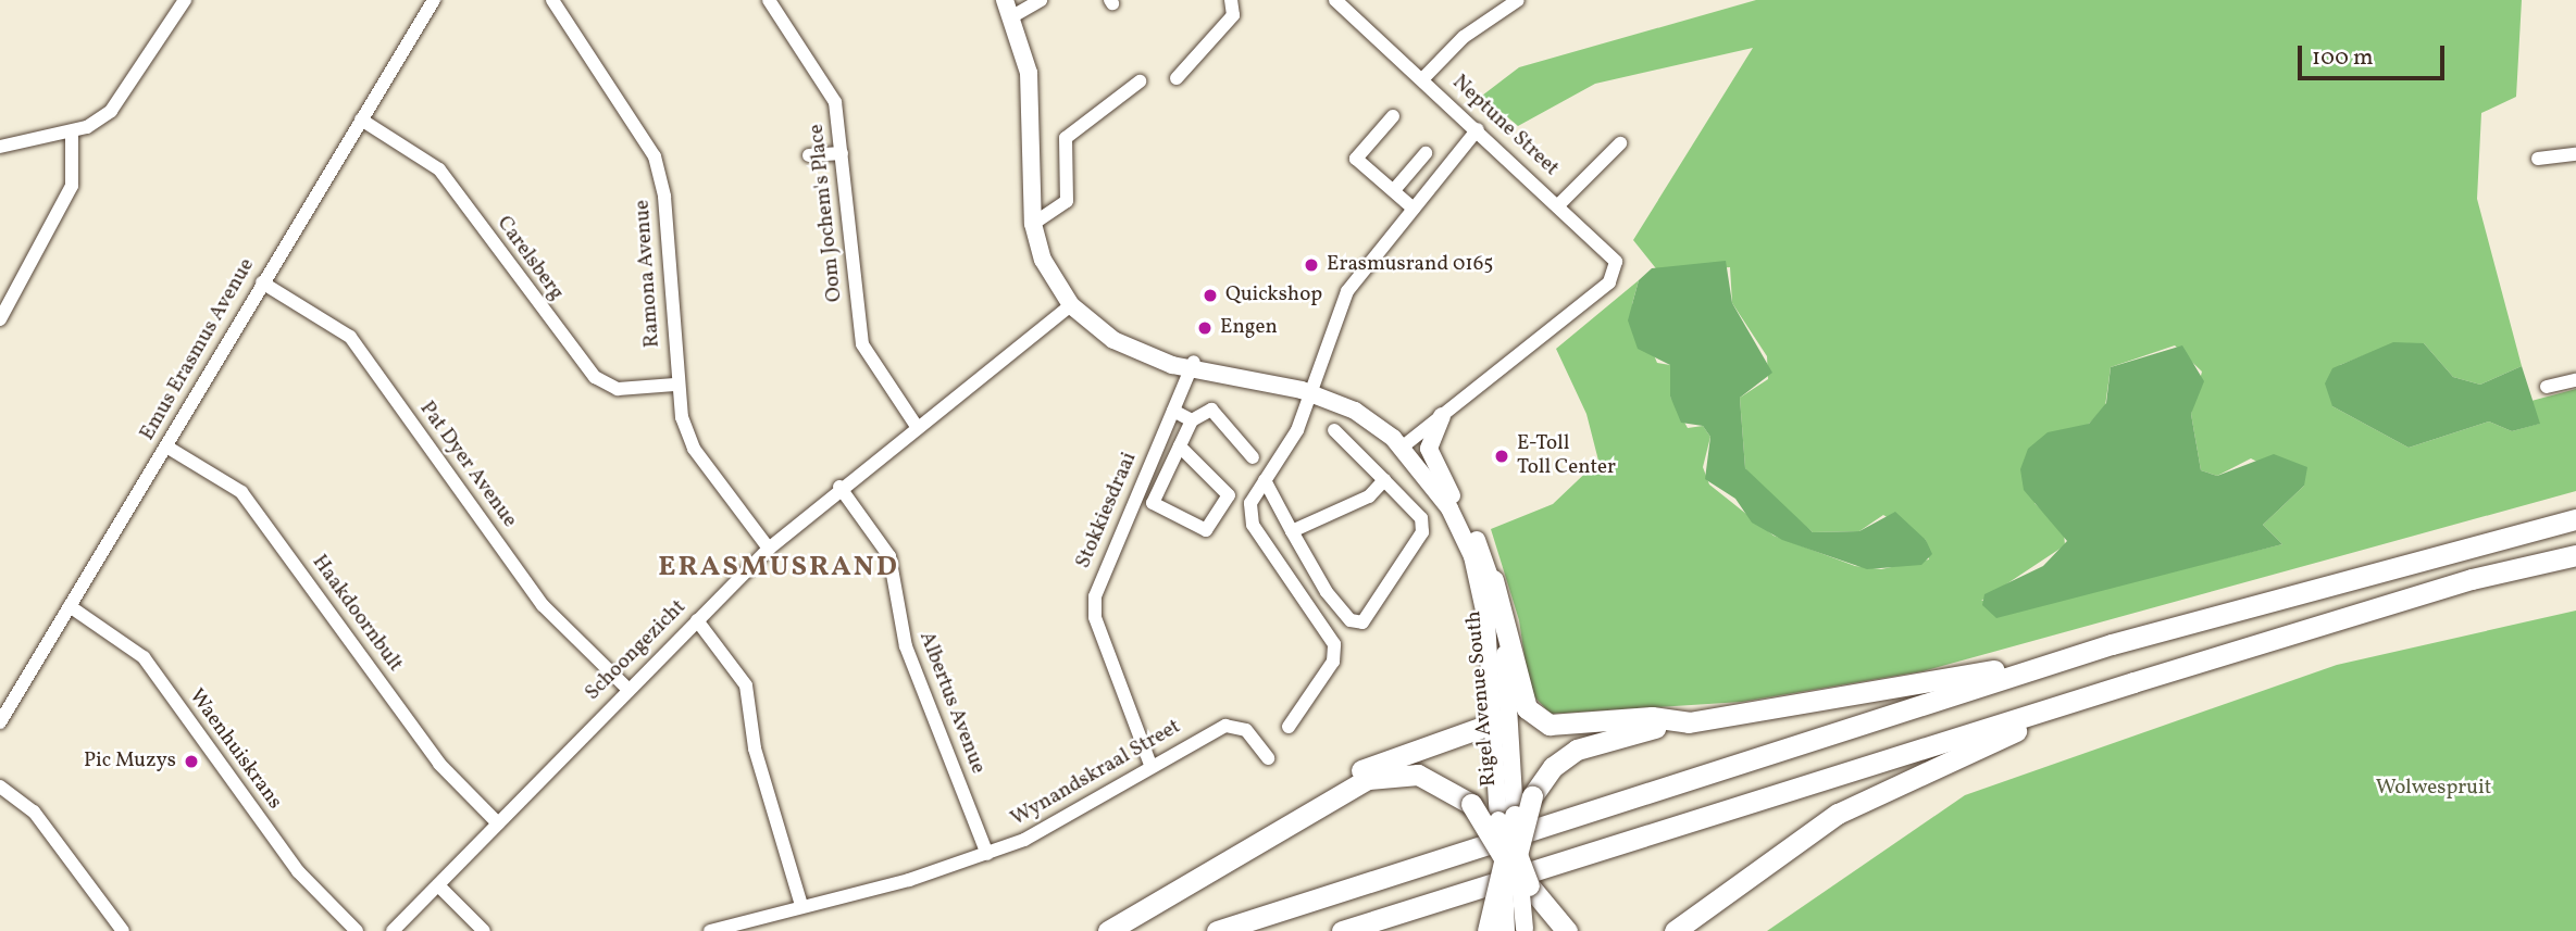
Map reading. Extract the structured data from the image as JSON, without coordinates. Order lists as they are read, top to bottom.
{
  "streets": {
    "main road": ["Rigel Avenue South"],
    "street": [
      "Neptune Street",
      "Oom Jochem's Place",
      "Carelsberg",
      "Ramona Avenue",
      "Emus Erasmus Avenue",
      "Pat Dyer Avenue",
      "Stokkiesdraai",
      "Haakdoornbult",
      "Schoongezicht",
      "Albertus Avenue",
      "Waenhuiskrans",
      "Wynandskraal Street"
    ]
  },
  "crossings": [
    ["Oom Jochem's Place", "Schoongezicht"],
    ["Carelsberg", "Ramona Avenue"],
    ["Carelsberg", "Emus Erasmus Avenue"],
    ["Ramona Avenue", "Schoongezicht"],
    ["Emus Erasmus Avenue", "Pat Dyer Avenue"],
    ["Emus Erasmus Avenue", "Haakdoornbult"],
    ["Emus Erasmus Avenue", "Waenhuiskrans"],
    ["Pat Dyer Avenue", "Schoongezicht"],
    ["Stokkiesdraai", "Rigel Avenue South"],
    ["Stokkiesdraai", "Wynandskraal Street"],
    ["Haakdoornbult", "Schoongezicht"],
    ["Schoongezicht", "Rigel Avenue South"],
    ["Schoongezicht", "Albertus Avenue"],
    ["Albertus Avenue", "Wynandskraal Street"]
  ],
  "districts": ["ERASMUSRAND"],
  "parks": ["Wolwespruit"],
  "places": [
    "Erasmusrand 0165",
    "Quickshop",
    "Engen",
    "E-Toll Toll Center",
    "Pic Muzys"
  ],
  "scale_bar": "100 m"
}
